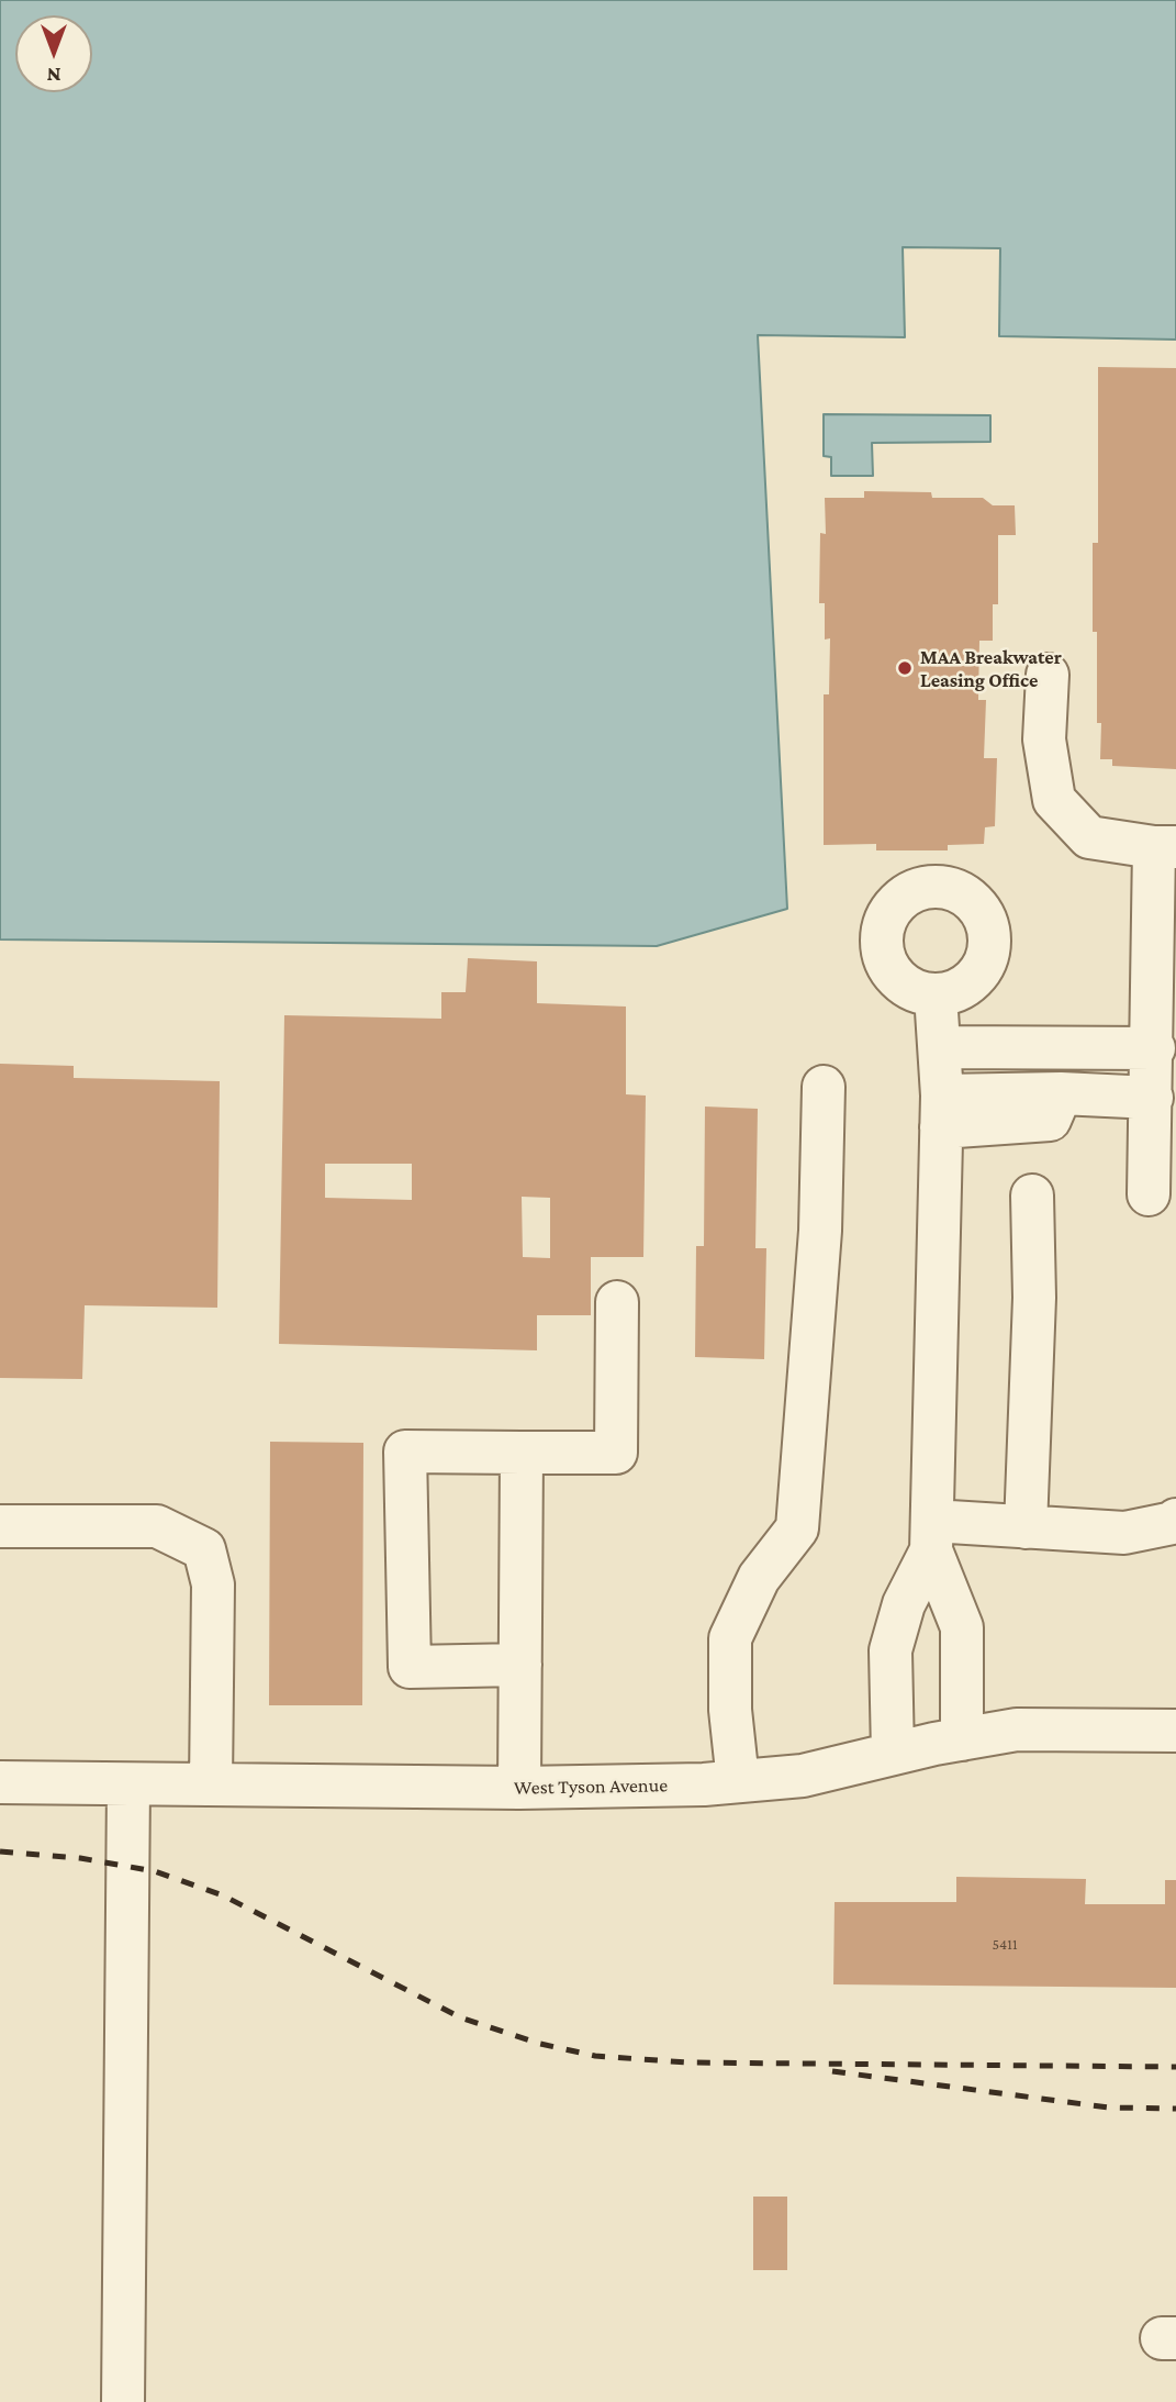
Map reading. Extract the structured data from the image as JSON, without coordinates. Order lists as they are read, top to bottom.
{
  "streets": {
    "street": ["West Tyson Avenue"]
  },
  "places": ["MAA Breakwater Leasing Office"],
  "house_numbers": ["5411"],
  "north": "bottom"
}
